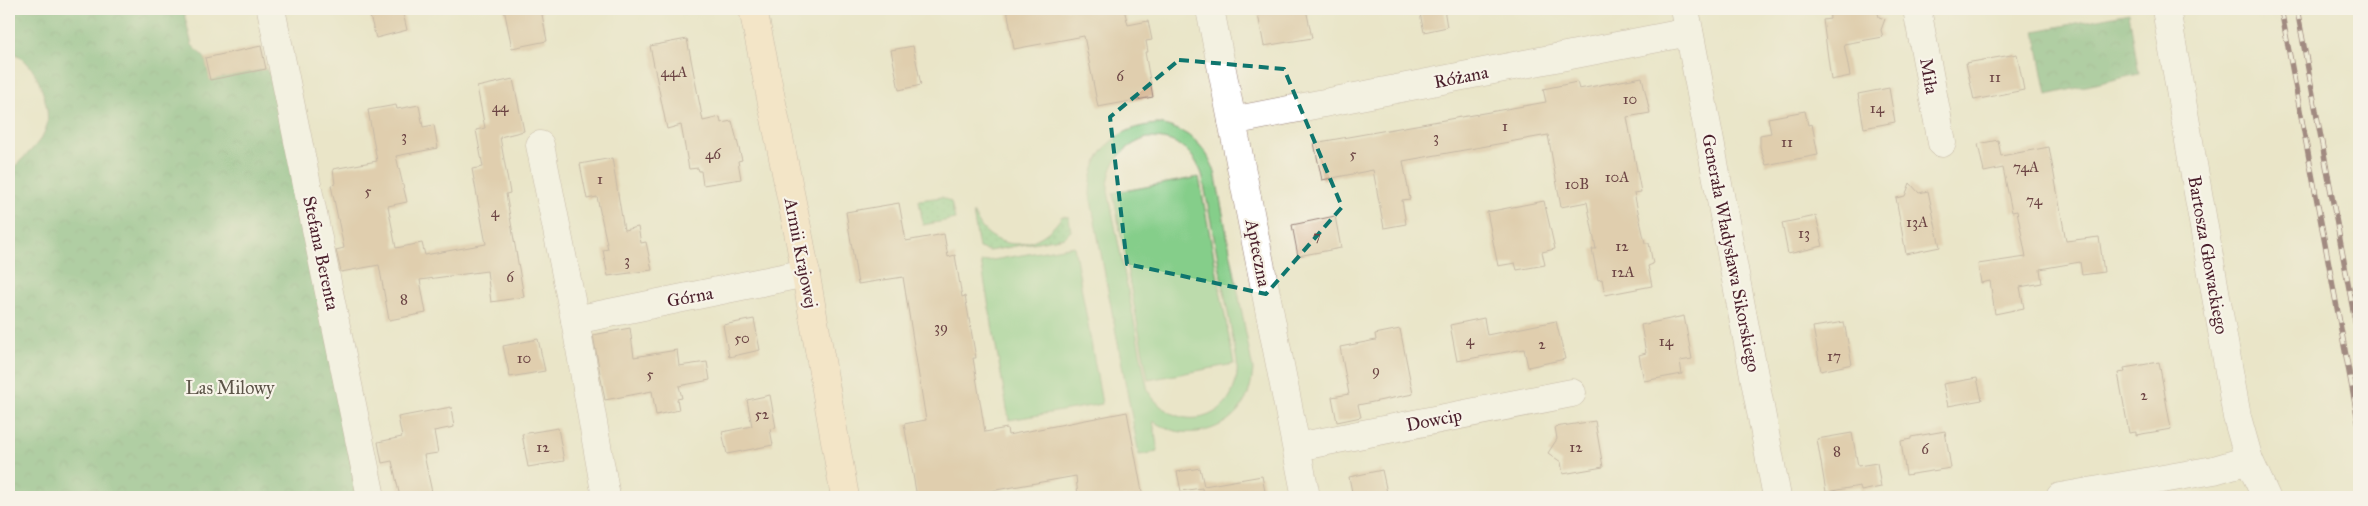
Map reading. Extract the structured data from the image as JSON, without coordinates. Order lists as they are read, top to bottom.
{
  "streets": {
    "street": [
      "Miła",
      "Różana",
      "Stefana Berenta",
      "Armii Krajowej",
      "Apteczna",
      "Generała Władysława Sikorskiego",
      "Bartosza Głowackiego",
      "Górna",
      "Dowcip"
    ]
  },
  "crossings": [
    ["Różana", "Apteczna"],
    ["Różana", "Generała Władysława Sikorskiego"],
    ["Armii Krajowej", "Górna"],
    ["Apteczna", "Dowcip"]
  ],
  "parks": ["Las Milowy"],
  "house_numbers": [
    "44A",
    "6",
    "11",
    "10",
    "44",
    "14",
    "1",
    "3",
    "3",
    "11",
    "46",
    "5",
    "74A",
    "10A",
    "1",
    "10B",
    "5",
    "74",
    "4",
    "13A",
    "13",
    "7",
    "12",
    "3",
    "12A",
    "6",
    "8",
    "39",
    "50",
    "4",
    "14",
    "2",
    "17",
    "10",
    "9",
    "5",
    "2",
    "52",
    "12",
    "12",
    "6",
    "8"
  ]
}
